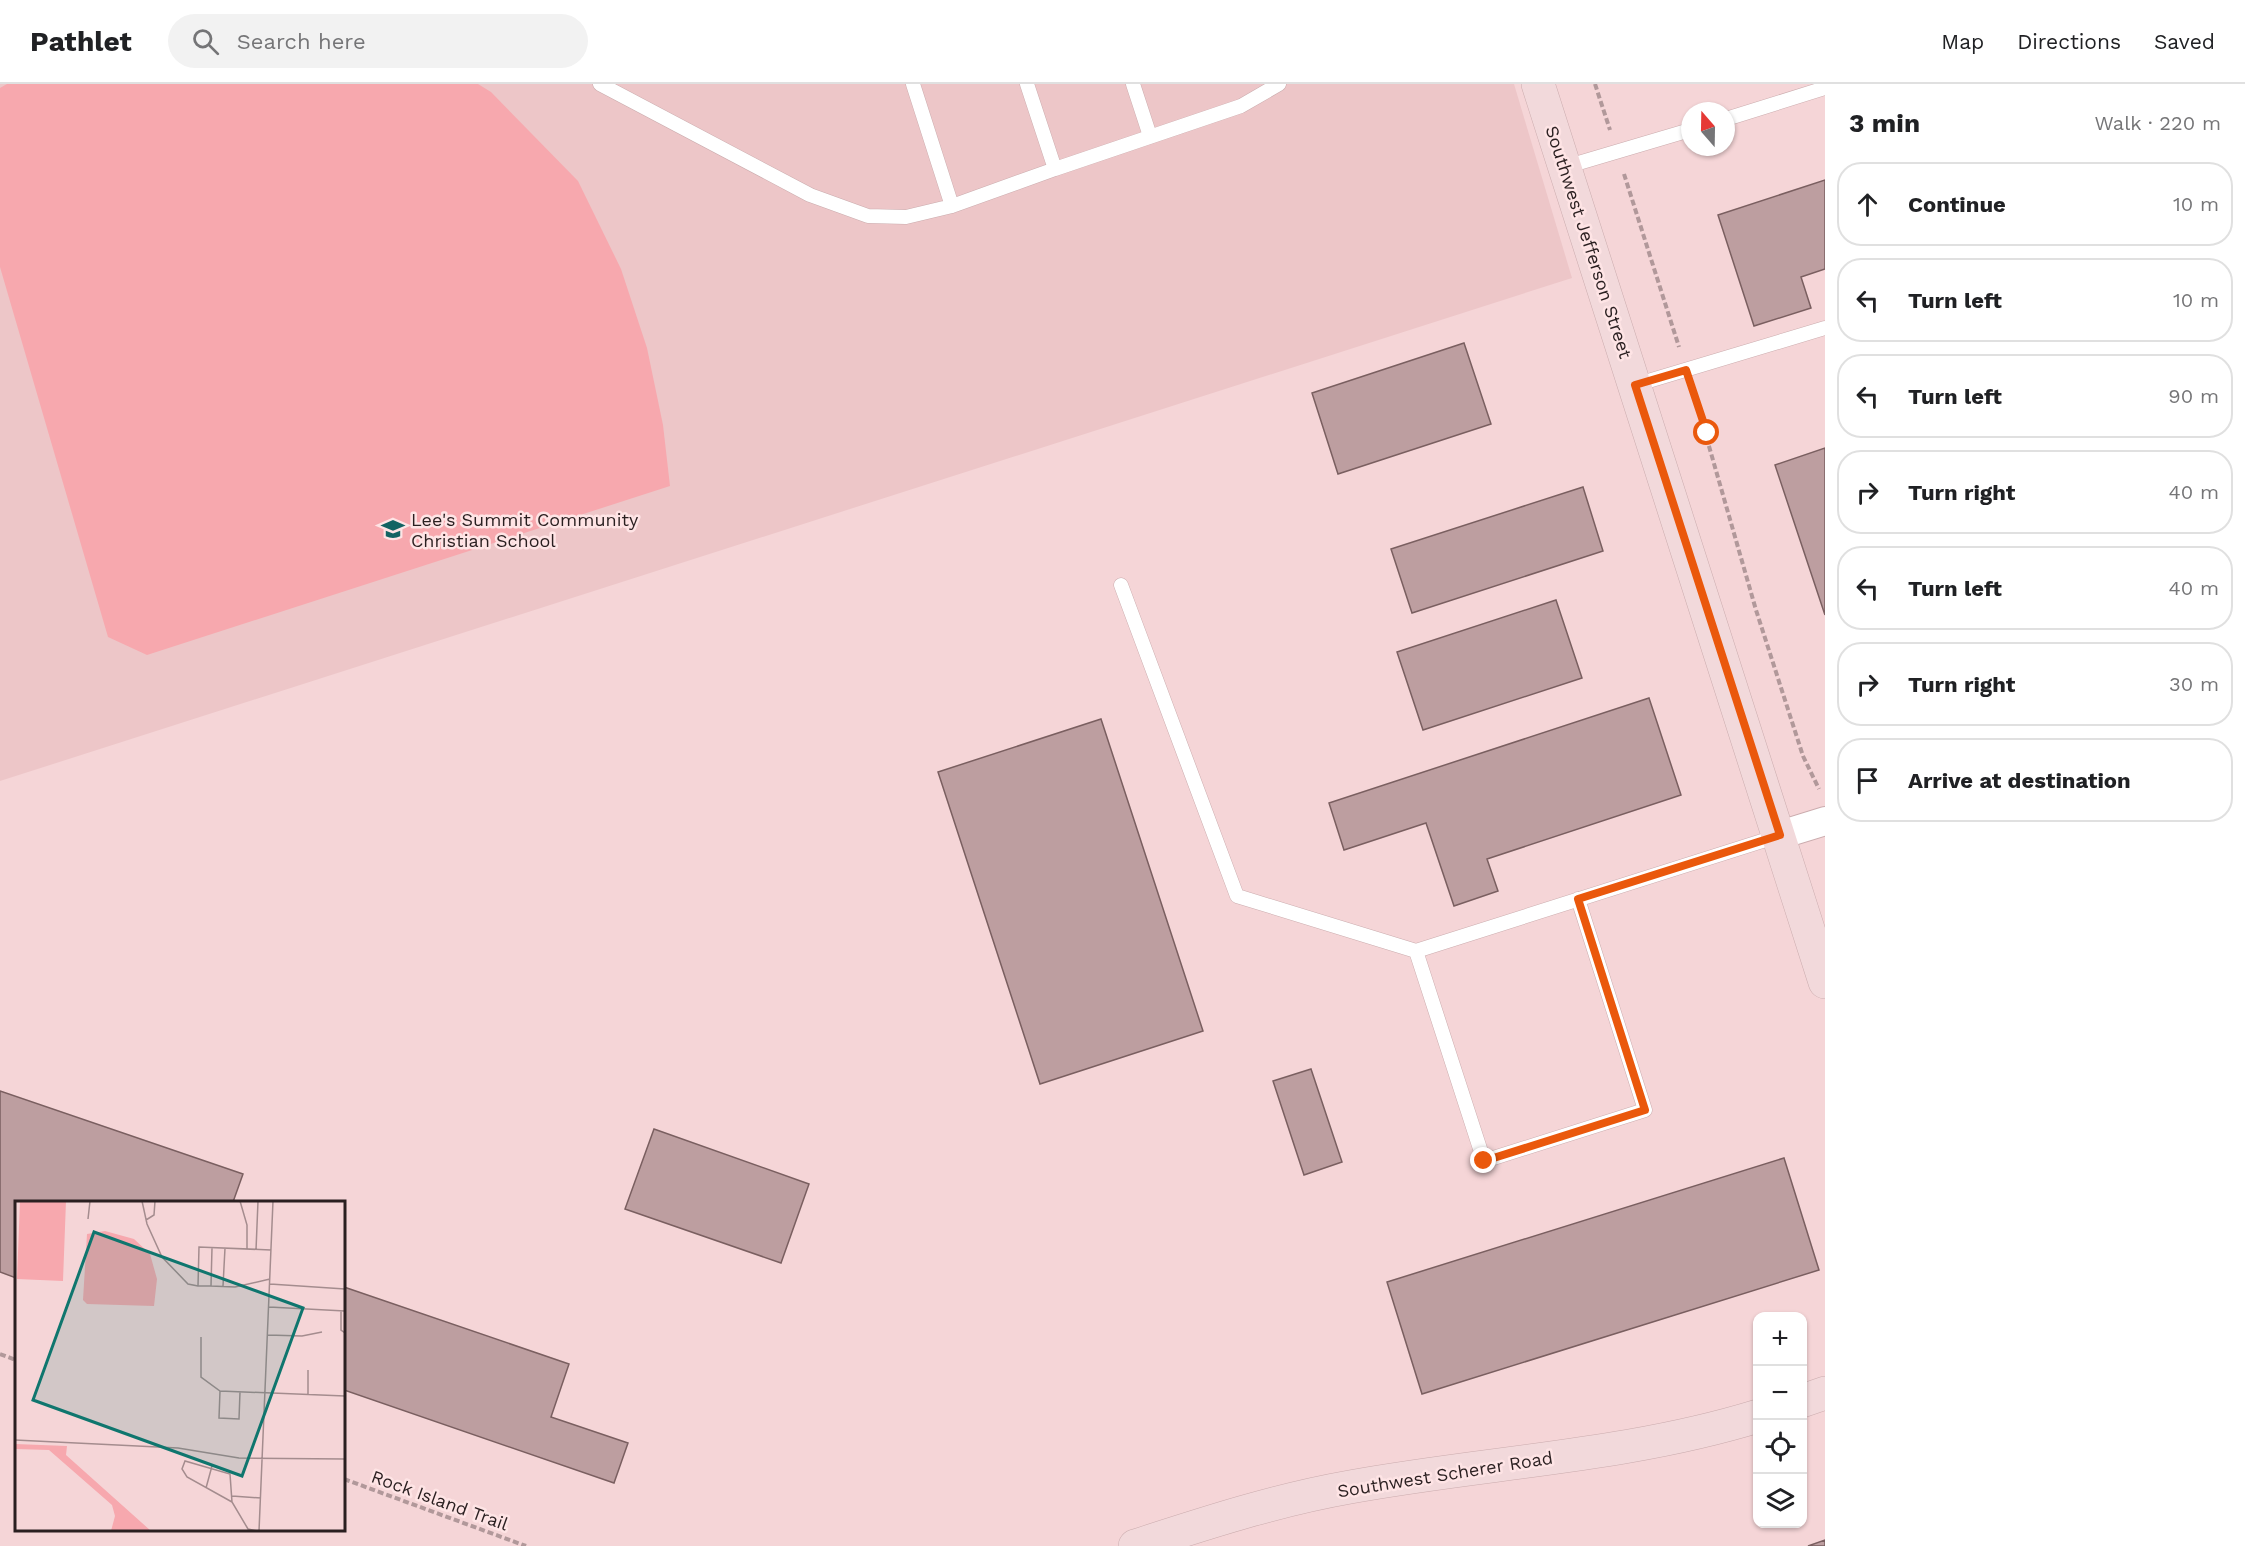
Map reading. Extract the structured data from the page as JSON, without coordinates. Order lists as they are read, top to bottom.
{
  "streets": {
    "street": ["Southwest Jefferson Street", "Southwest Scherer Road"],
    "path": ["Rock Island Trail"]
  },
  "places": {
    "school or university": ["Lee's Summit Community Christian School"]
  },
  "north": "top",
  "page": {
    "header": "Pathlet",
    "search": "Search here",
    "nav": ["Map", "Directions", "Saved"],
    "heading": ["3 min", "Walk · 220 m"],
    "list": [
      ["Continue", "10 m"],
      ["Turn left", "10 m"],
      ["Turn left", "90 m"],
      ["Turn right", "40 m"],
      ["Turn left", "40 m"],
      ["Turn right", "30 m"],
      "Arrive at destination"
    ],
    "map_buttons": ["+", "−"]
  }
}
